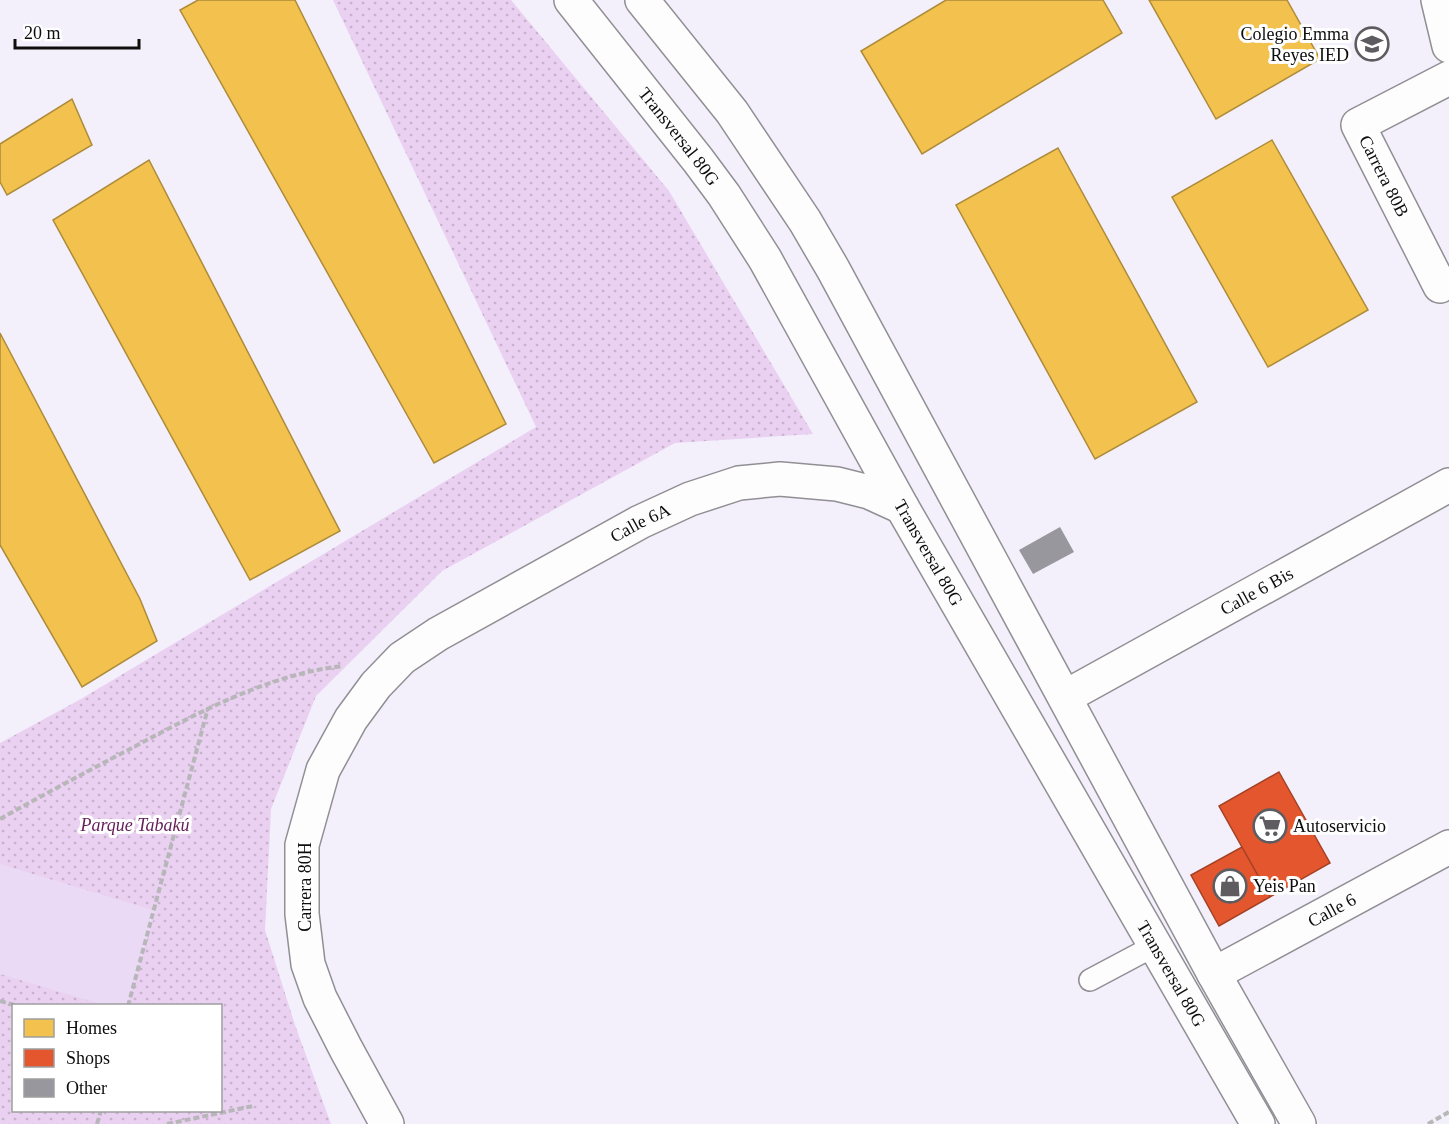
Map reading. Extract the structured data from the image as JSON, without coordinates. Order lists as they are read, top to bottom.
{
  "streets": {
    "street": [
      "Transversal 80G",
      "Carrera 80B",
      "Calle 6A",
      "Calle 6 Bis",
      "Carrera 80H",
      "Calle 6"
    ]
  },
  "crossings": [
    ["Transversal 80G", "Calle 6A"],
    ["Calle 6A", "Carrera 80H"]
  ],
  "parks": ["Parque Tabakú"],
  "places": {
    "school or university": ["Colegio Emma Reyes IED"],
    "supermarket": ["Autoservicio"],
    "shop": ["Yeis Pan"]
  },
  "legend": ["Homes", "Shops", "Other"],
  "scale_bar": "20 m"
}
